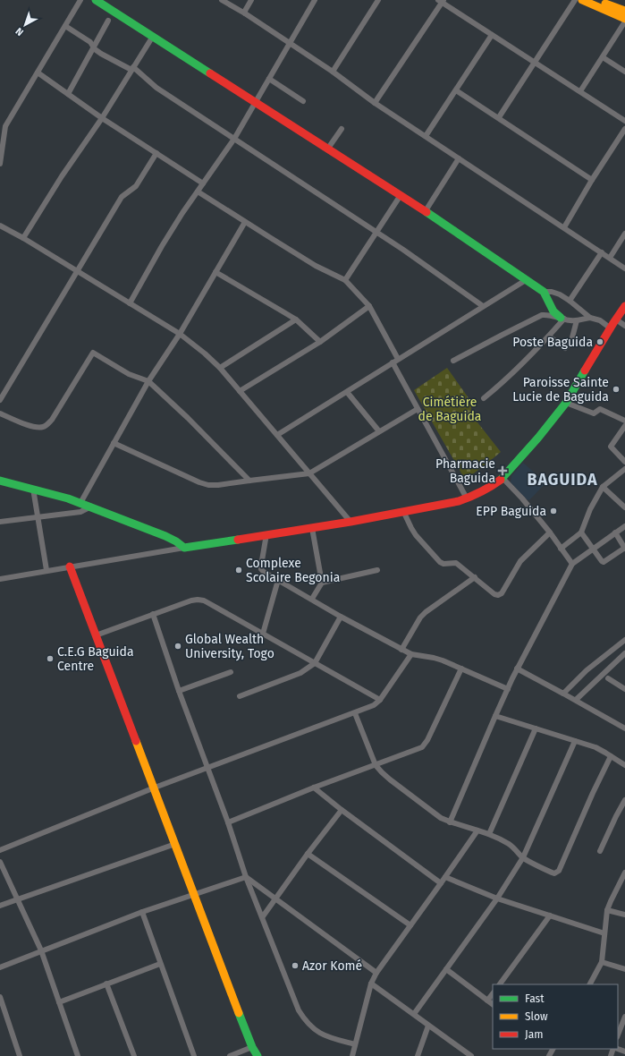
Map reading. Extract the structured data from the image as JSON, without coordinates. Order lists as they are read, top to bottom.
{
  "districts": ["BAGUIDA"],
  "parks": ["Cimétière de Baguida"],
  "places": {
    "other": [
      "Poste Baguida",
      "Paroisse Sainte Lucie de Baguida",
      "EPP Baguida",
      "Complexe Scolaire Begonia",
      "Global Wealth University, Togo",
      "C.E.G Baguida Centre",
      "Azor Komé"
    ],
    "health": ["Pharmacie Baguida"]
  },
  "legend": ["Fast", "Slow", "Jam"],
  "north": "bottom left"
}
